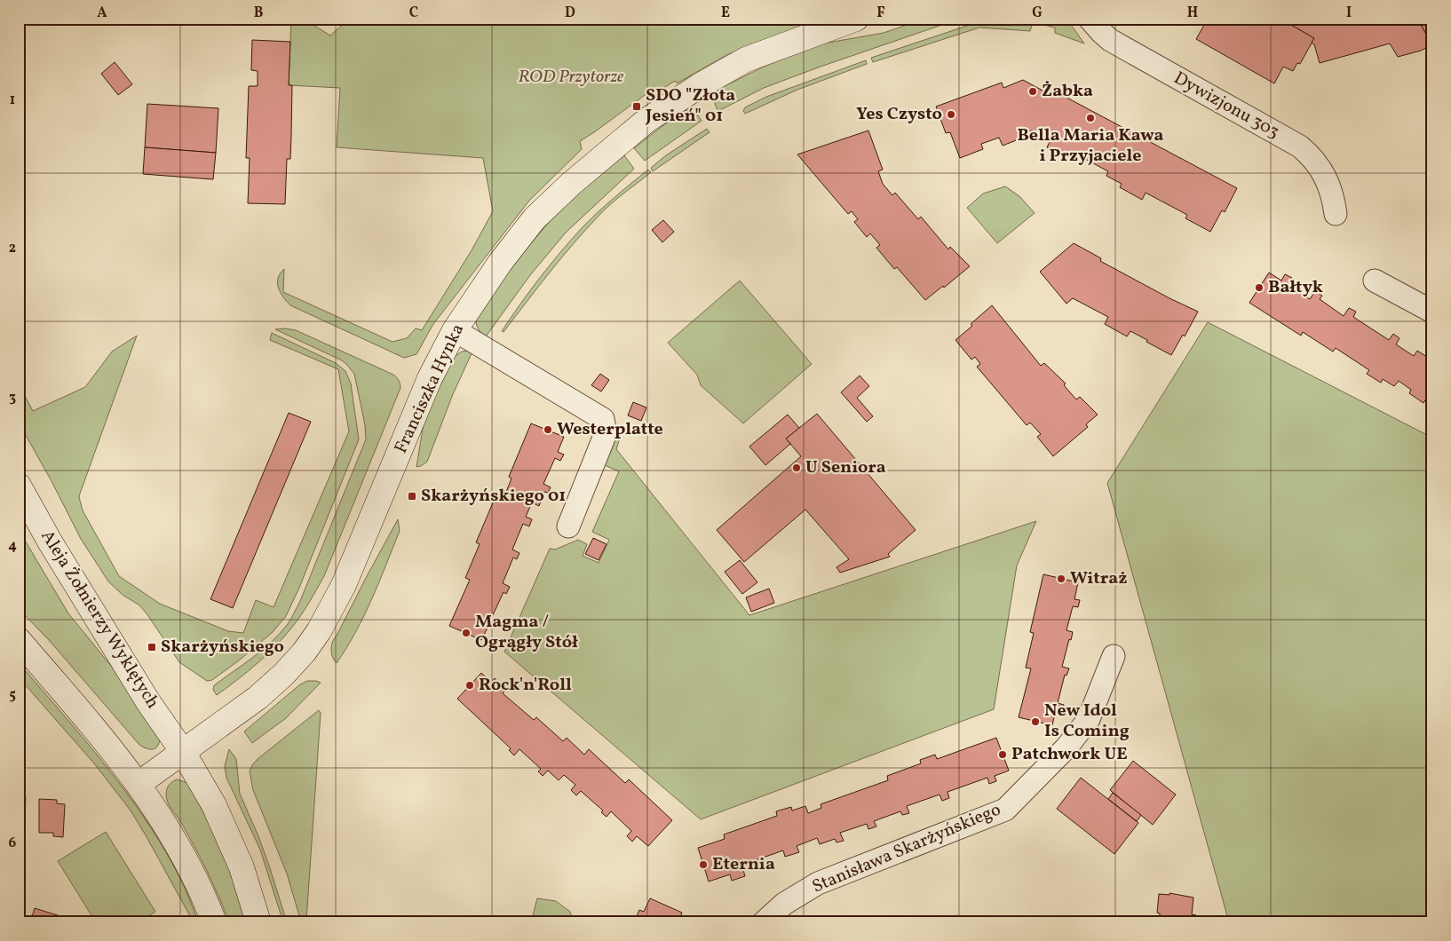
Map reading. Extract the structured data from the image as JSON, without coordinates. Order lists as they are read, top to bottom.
{
  "streets": {
    "street": [
      "Dywizjonu 303",
      "Franciszka Hynka",
      "Aleja Żołnierzy Wyklętych",
      "Stanisława Skarżyńskiego"
    ]
  },
  "crossings": [
    ["Franciszka Hynka", "Aleja Żołnierzy Wyklętych"]
  ],
  "parks": ["ROD Przytorze"],
  "places": {
    "other": [
      "Żabka",
      "Yes Czysto",
      "Bella Maria Kawa i Przyjaciele",
      "Bałtyk",
      "Westerplatte",
      "U Seniora",
      "Witraż",
      "Magma / Ogrągły Stół",
      "Rock'n'Roll",
      "New Idol Is Coming",
      "Patchwork UE",
      "Eternia"
    ],
    "transit": ["SDO \"Złota Jesień\" 01", "Skarżyńskiego 01", "Skarżyńskiego"]
  },
  "grid": {
    "columns": [
      "A",
      "B",
      "C",
      "D",
      "E",
      "F",
      "G",
      "H",
      "I"
    ],
    "rows": [
      "1",
      "2",
      "3",
      "4",
      "5",
      "6"
    ]
  }
}
